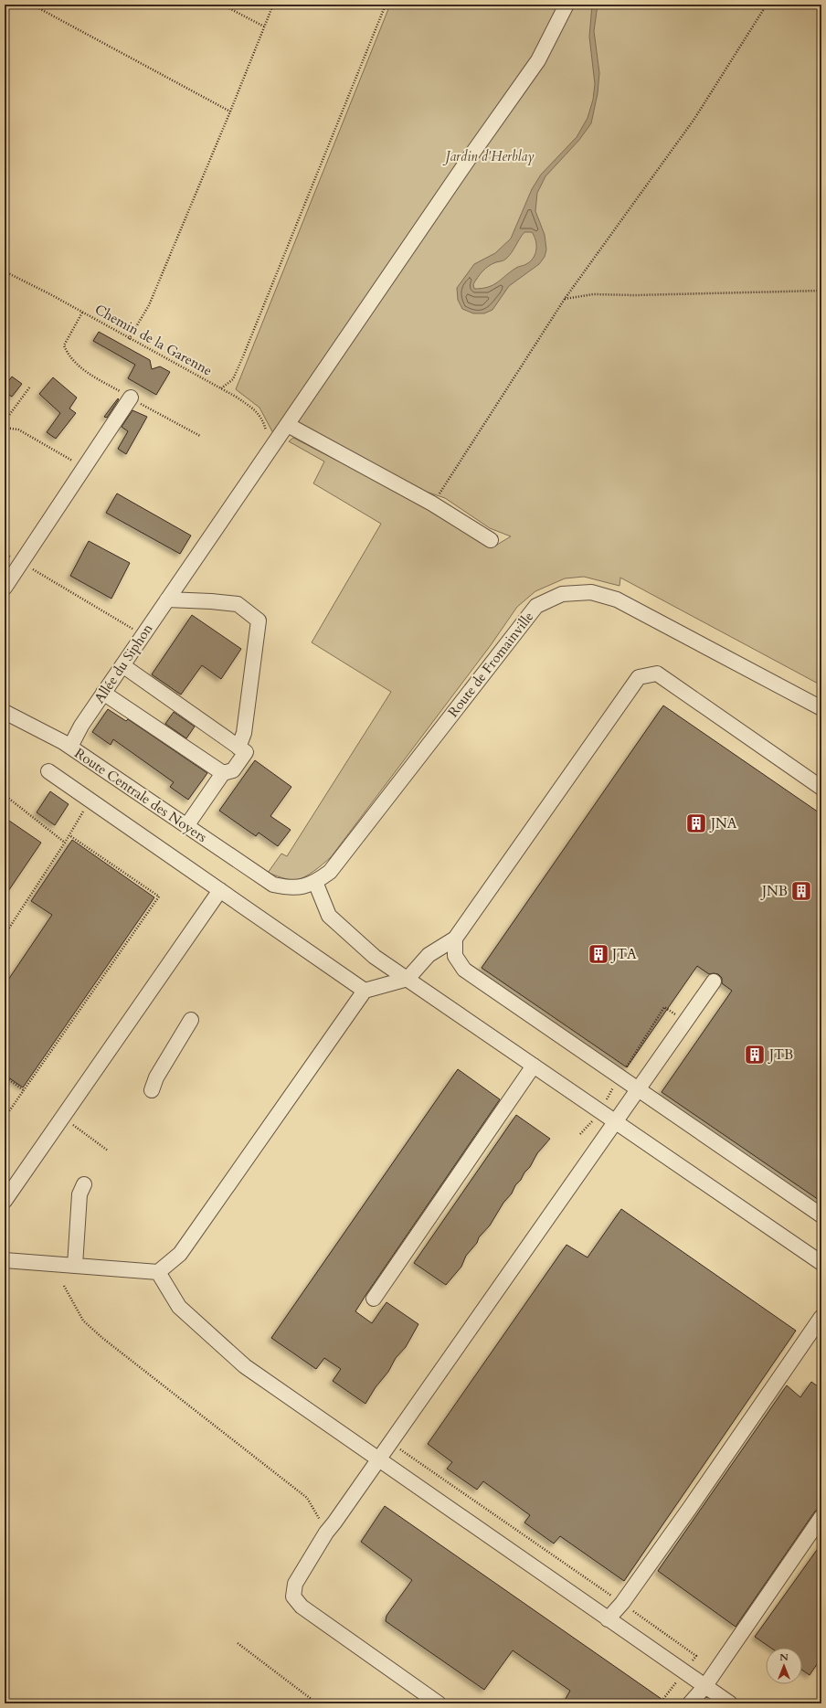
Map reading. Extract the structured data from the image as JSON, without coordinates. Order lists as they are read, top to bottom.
{
  "streets": {
    "street": ["Allée du Siphon", "Route de Fromainville", "Route Centrale des Noyers"],
    "path": ["Chemin de la Garenne"]
  },
  "crossings": [
    ["Chemin de la Garenne", "Allée du Siphon"],
    ["Allée du Siphon", "Route Centrale des Noyers"],
    ["Route de Fromainville", "Route Centrale des Noyers"]
  ],
  "parks": ["Jardin d'Herblay"],
  "places": {
    "building": [
      "JNA",
      "JNB",
      "JTA",
      "JTB"
    ]
  },
  "north": "top"
}
